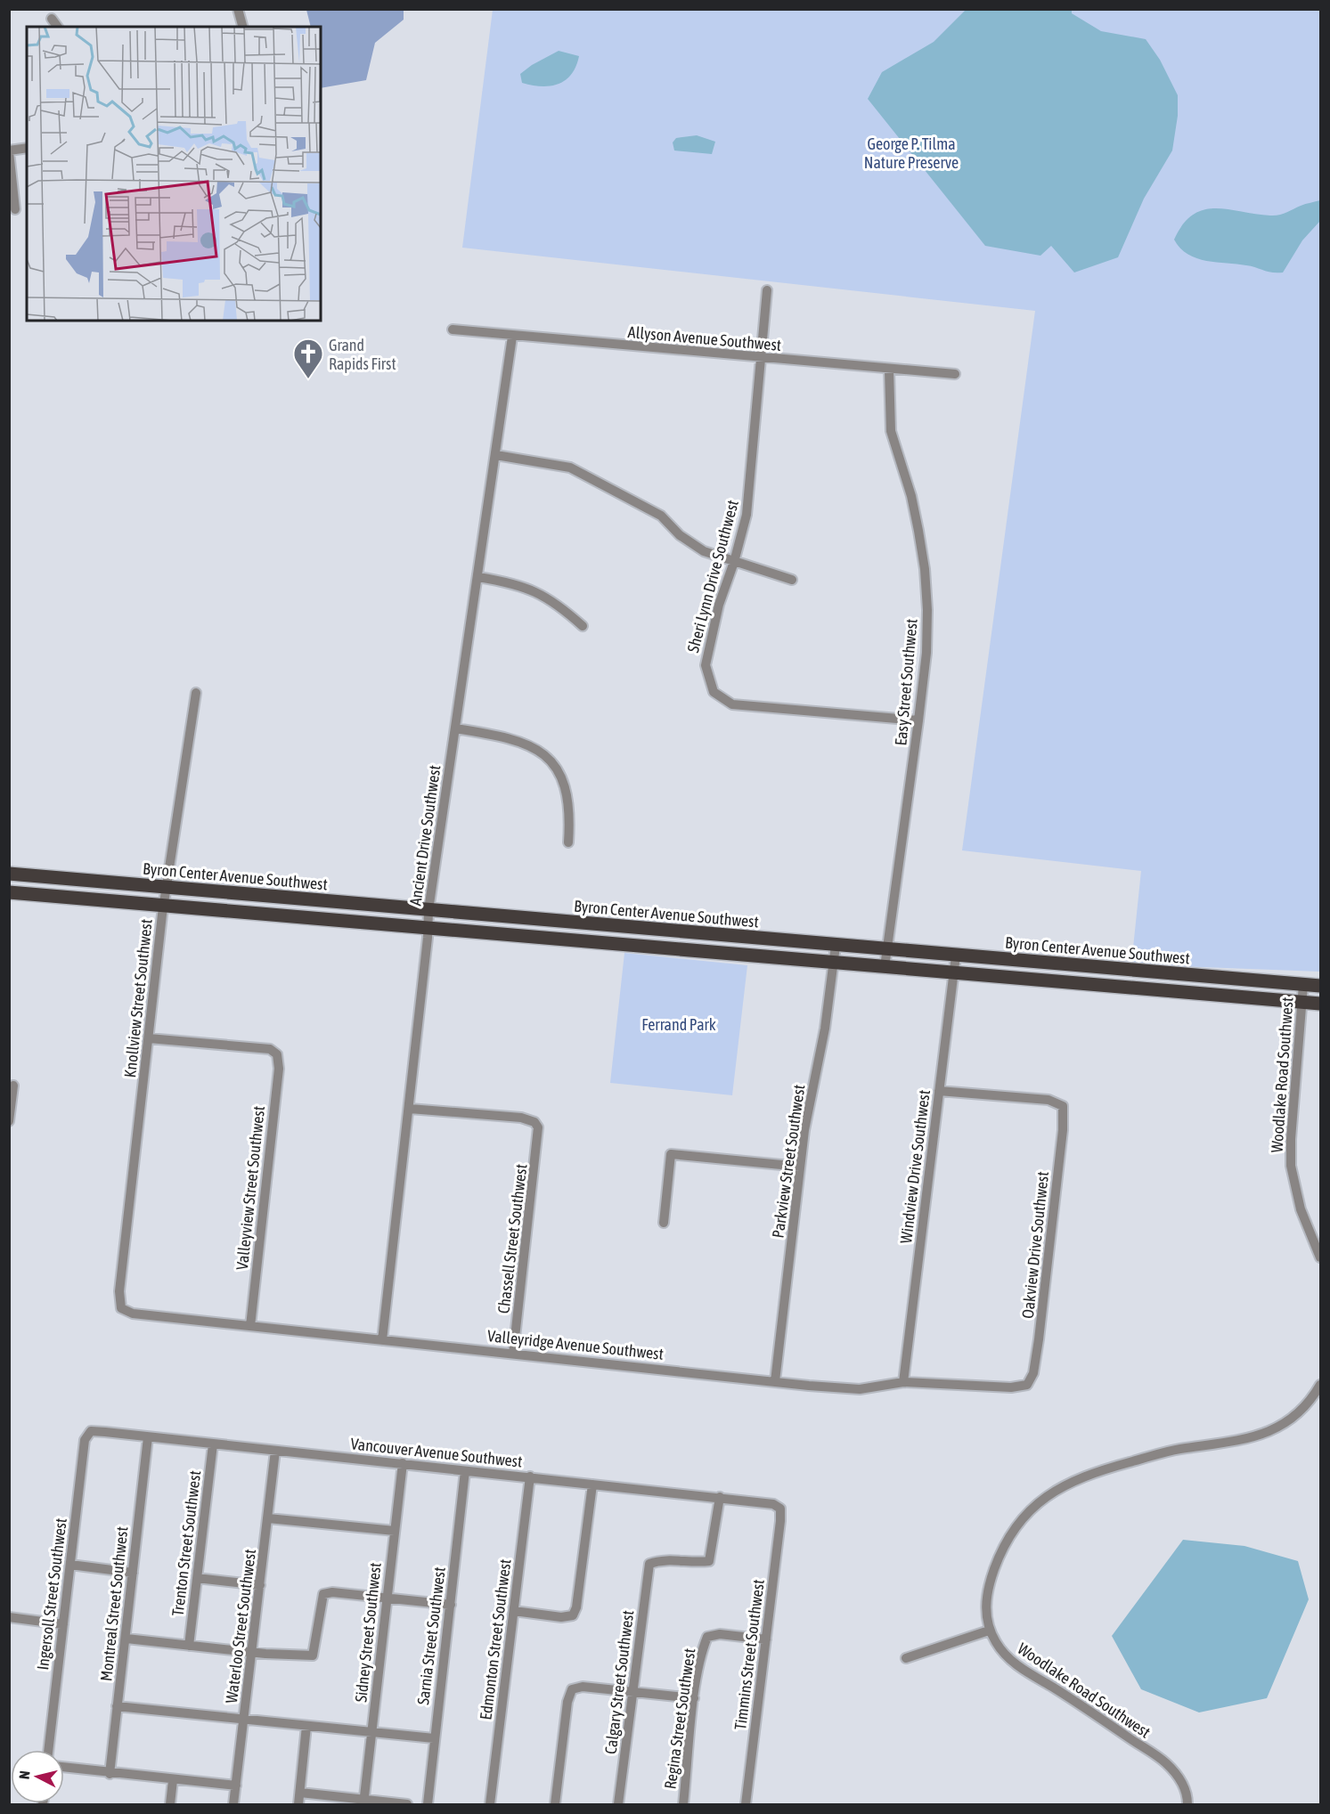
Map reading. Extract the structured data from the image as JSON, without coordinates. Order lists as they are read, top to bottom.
{
  "streets": {
    "main road": ["Byron Center Avenue Southwest"],
    "street": [
      "Allyson Avenue Southwest",
      "Sheri Lynn Drive Southwest",
      "Easy Street Southwest",
      "Ancient Drive Southwest",
      "Knollview Street Southwest",
      "Woodlake Road Southwest",
      "Parkview Street Southwest",
      "Windview Drive Southwest",
      "Valleyview Street Southwest",
      "Chassell Street Southwest",
      "Oakview Drive Southwest",
      "Valleyridge Avenue Southwest",
      "Vancouver Avenue Southwest",
      "Trenton Street Southwest",
      "Ingersoll Street Southwest",
      "Montreal Street Southwest",
      "Waterloo Street Southwest",
      "Sidney Street Southwest",
      "Sarnia Street Southwest",
      "Edmonton Street Southwest",
      "Timmins Street Southwest",
      "Calgary Street Southwest",
      "Regina Street Southwest"
    ]
  },
  "crossings": [
    ["Allyson Avenue Southwest", "Sheri Lynn Drive Southwest"],
    ["Allyson Avenue Southwest", "Easy Street Southwest"],
    ["Allyson Avenue Southwest", "Ancient Drive Southwest"],
    ["Sheri Lynn Drive Southwest", "Easy Street Southwest"],
    ["Easy Street Southwest", "Byron Center Avenue Southwest"],
    ["Ancient Drive Southwest", "Byron Center Avenue Southwest"],
    ["Ancient Drive Southwest", "Chassell Street Southwest"],
    ["Ancient Drive Southwest", "Valleyridge Avenue Southwest"],
    ["Byron Center Avenue Southwest", "Knollview Street Southwest"],
    ["Byron Center Avenue Southwest", "Woodlake Road Southwest"],
    ["Byron Center Avenue Southwest", "Parkview Street Southwest"],
    ["Byron Center Avenue Southwest", "Windview Drive Southwest"],
    ["Knollview Street Southwest", "Valleyview Street Southwest"],
    ["Knollview Street Southwest", "Valleyridge Avenue Southwest"],
    ["Parkview Street Southwest", "Valleyridge Avenue Southwest"],
    ["Windview Drive Southwest", "Oakview Drive Southwest"],
    ["Windview Drive Southwest", "Valleyridge Avenue Southwest"],
    ["Valleyview Street Southwest", "Valleyridge Avenue Southwest"],
    ["Chassell Street Southwest", "Valleyridge Avenue Southwest"],
    ["Oakview Drive Southwest", "Valleyridge Avenue Southwest"],
    ["Vancouver Avenue Southwest", "Trenton Street Southwest"],
    ["Vancouver Avenue Southwest", "Ingersoll Street Southwest"],
    ["Vancouver Avenue Southwest", "Montreal Street Southwest"],
    ["Vancouver Avenue Southwest", "Waterloo Street Southwest"],
    ["Vancouver Avenue Southwest", "Sidney Street Southwest"],
    ["Vancouver Avenue Southwest", "Sarnia Street Southwest"],
    ["Vancouver Avenue Southwest", "Edmonton Street Southwest"],
    ["Vancouver Avenue Southwest", "Timmins Street Southwest"],
    ["Vancouver Avenue Southwest", "Calgary Street Southwest"],
    ["Timmins Street Southwest", "Regina Street Southwest"]
  ],
  "parks": ["George P. Tilma Nature Preserve", "Ferrand Park"],
  "places": {
    "church": ["Grand Rapids First"]
  },
  "north": "left"
}
